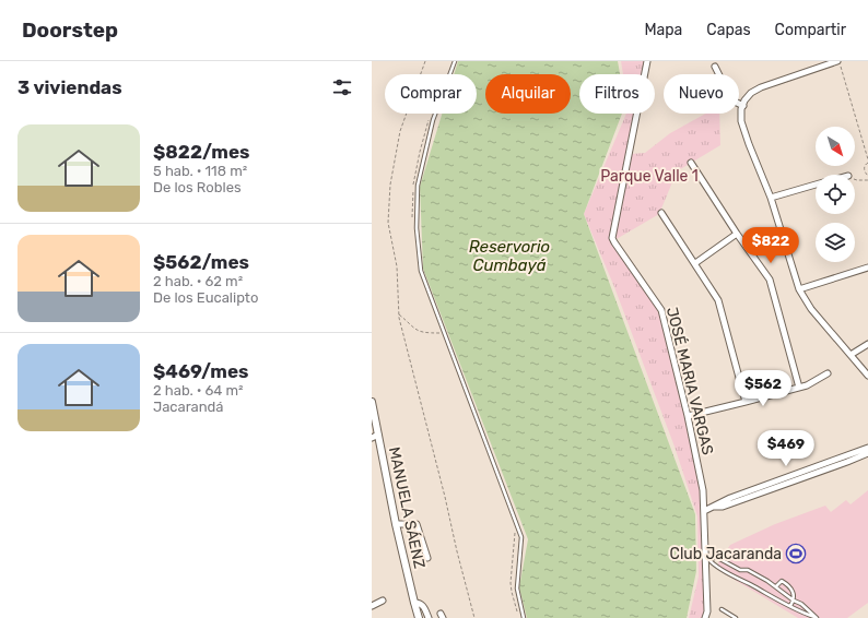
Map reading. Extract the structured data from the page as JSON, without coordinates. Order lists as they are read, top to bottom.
{
  "streets": {
    "street": ["JOSÉ MARIA VARGAS", "MANUELA SÁENZ"]
  },
  "water": ["Reservorio Cumbayá"],
  "parks": ["Parque Valle 1"],
  "places": {
    "sports": ["Club Jacaranda"]
  },
  "north": "bottom right",
  "page": {
    "header": "Doorstep",
    "nav": ["Mapa", "Capas", "Compartir"],
    "heading": "3 viviendas",
    "chip": [
      "Comprar",
      "Alquilar",
      "Filtros",
      "Nuevo"
    ],
    "list": [
      {
        "name": "$822/mes",
        "note": "5 hab. · 118 m² · De los Robles"
      },
      {
        "name": "$562/mes",
        "note": "2 hab. · 62 m² · De los Eucalipto"
      },
      {
        "name": "$469/mes",
        "note": "2 hab. · 64 m² · Jacarandá"
      }
    ],
    "price": ["$822", "$562", "$469"]
  }
}
